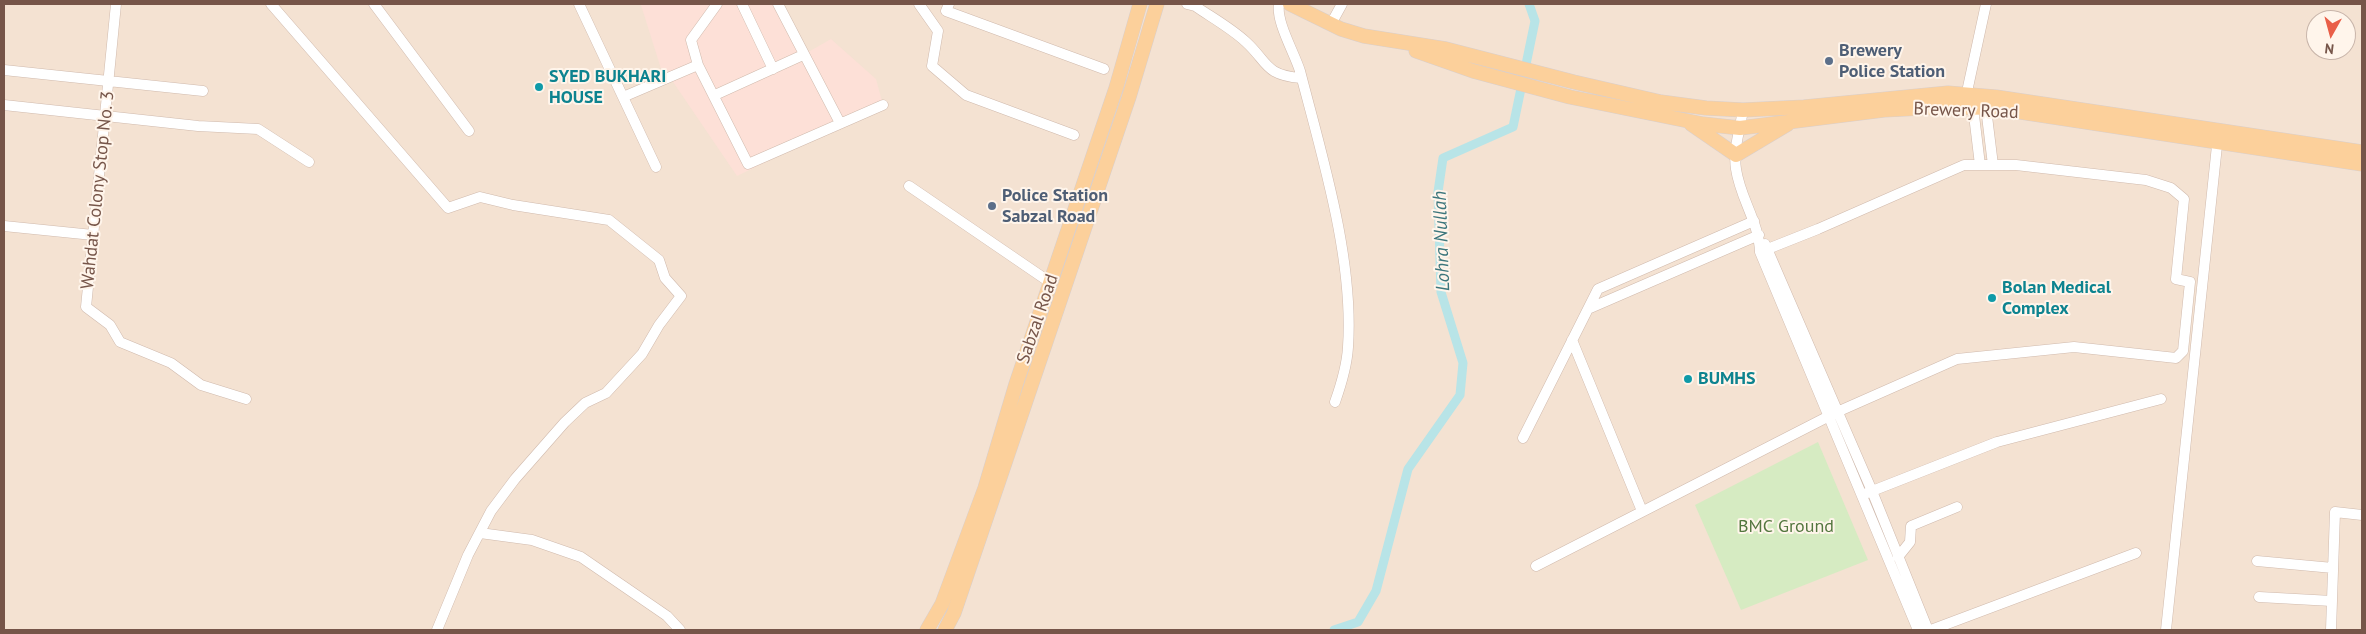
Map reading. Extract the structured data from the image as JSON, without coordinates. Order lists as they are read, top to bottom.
{
  "streets": {
    "main road": ["Brewery Road", "Sabzal Road"],
    "street": ["Wahdat Colony Stop No. 3"]
  },
  "water": ["Lohra Nullah"],
  "parks": ["BMC Ground"],
  "places": [
    "Brewery Police Station",
    "SYED BUKHARI HOUSE",
    "Police Station Sabzal Road",
    "Bolan Medical Complex",
    "BUMHS"
  ],
  "north": "bottom"
}
